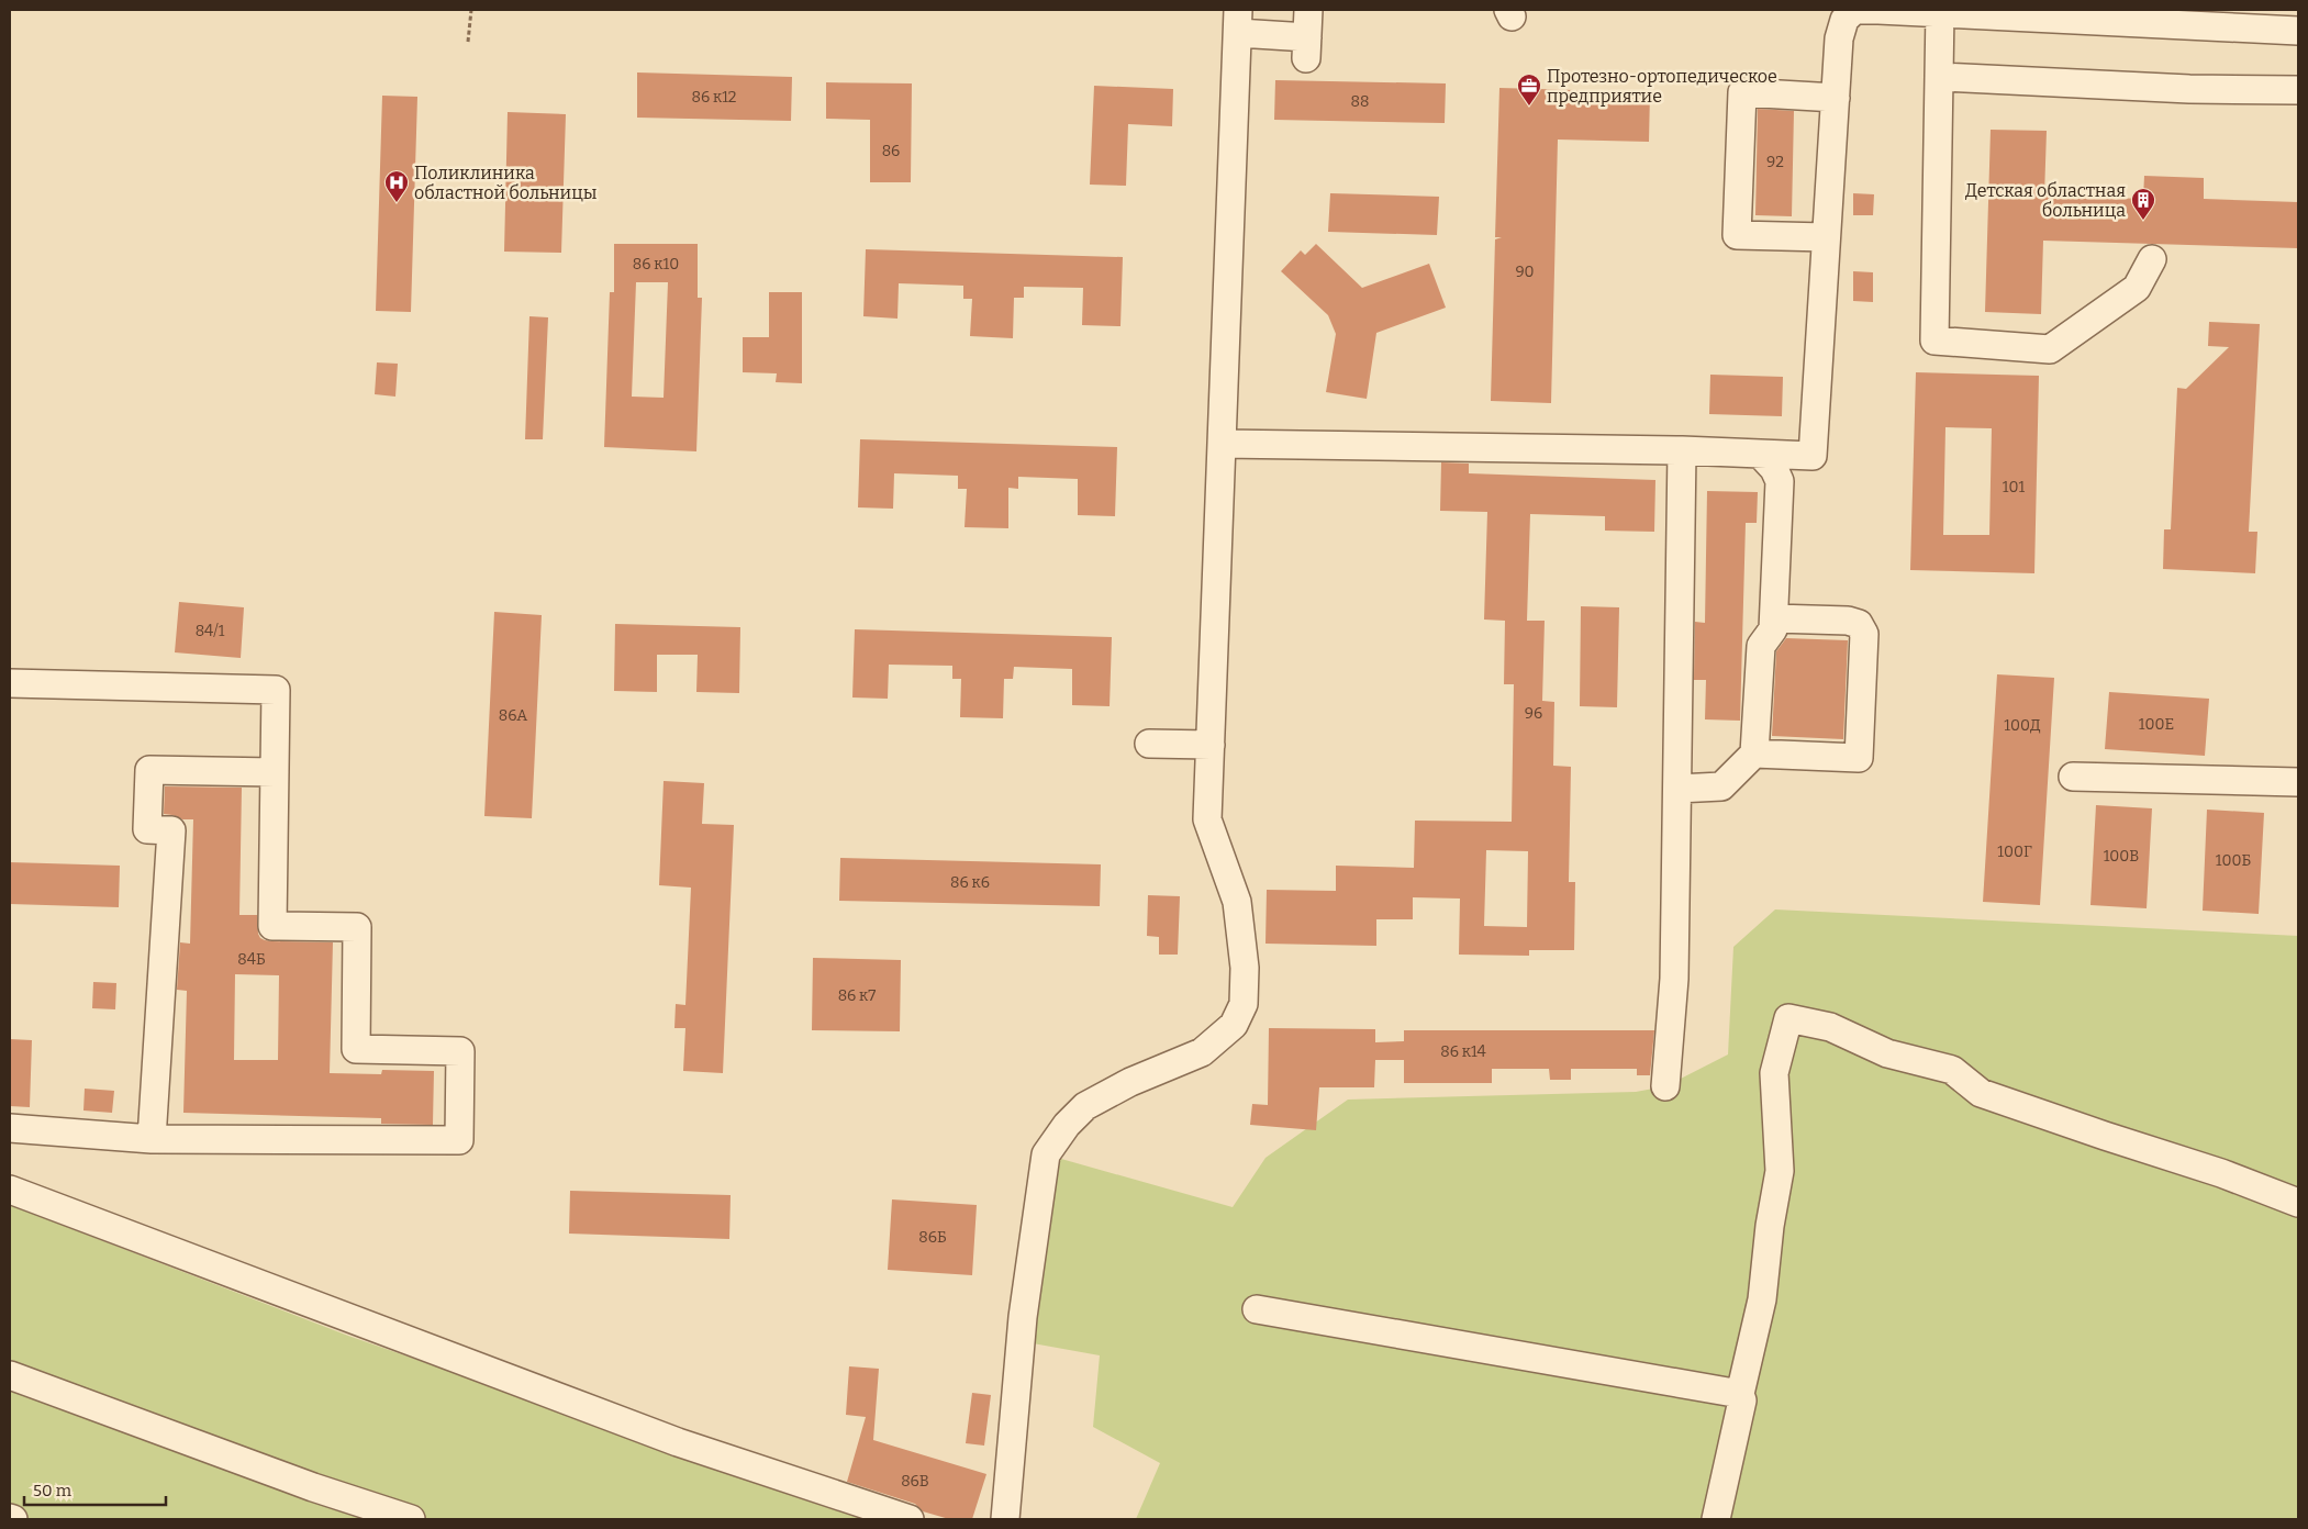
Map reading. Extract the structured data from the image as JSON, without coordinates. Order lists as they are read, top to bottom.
{
  "places": {
    "office": ["Протезно-ортопедическое предприятие"],
    "hospital": ["Поликлиника областной больницы"],
    "building": ["Детская областная больница"]
  },
  "house_numbers": [
    "86 к12",
    "88",
    "86",
    "92",
    "86 к10",
    "90",
    "101",
    "84/1",
    "96",
    "86А",
    "100Е",
    "100Д",
    "100Г",
    "100В",
    "100Б",
    "86 к6",
    "84Б",
    "86 к7",
    "86 к14",
    "86Б",
    "86В"
  ],
  "scale_bar": "50 m"
}
